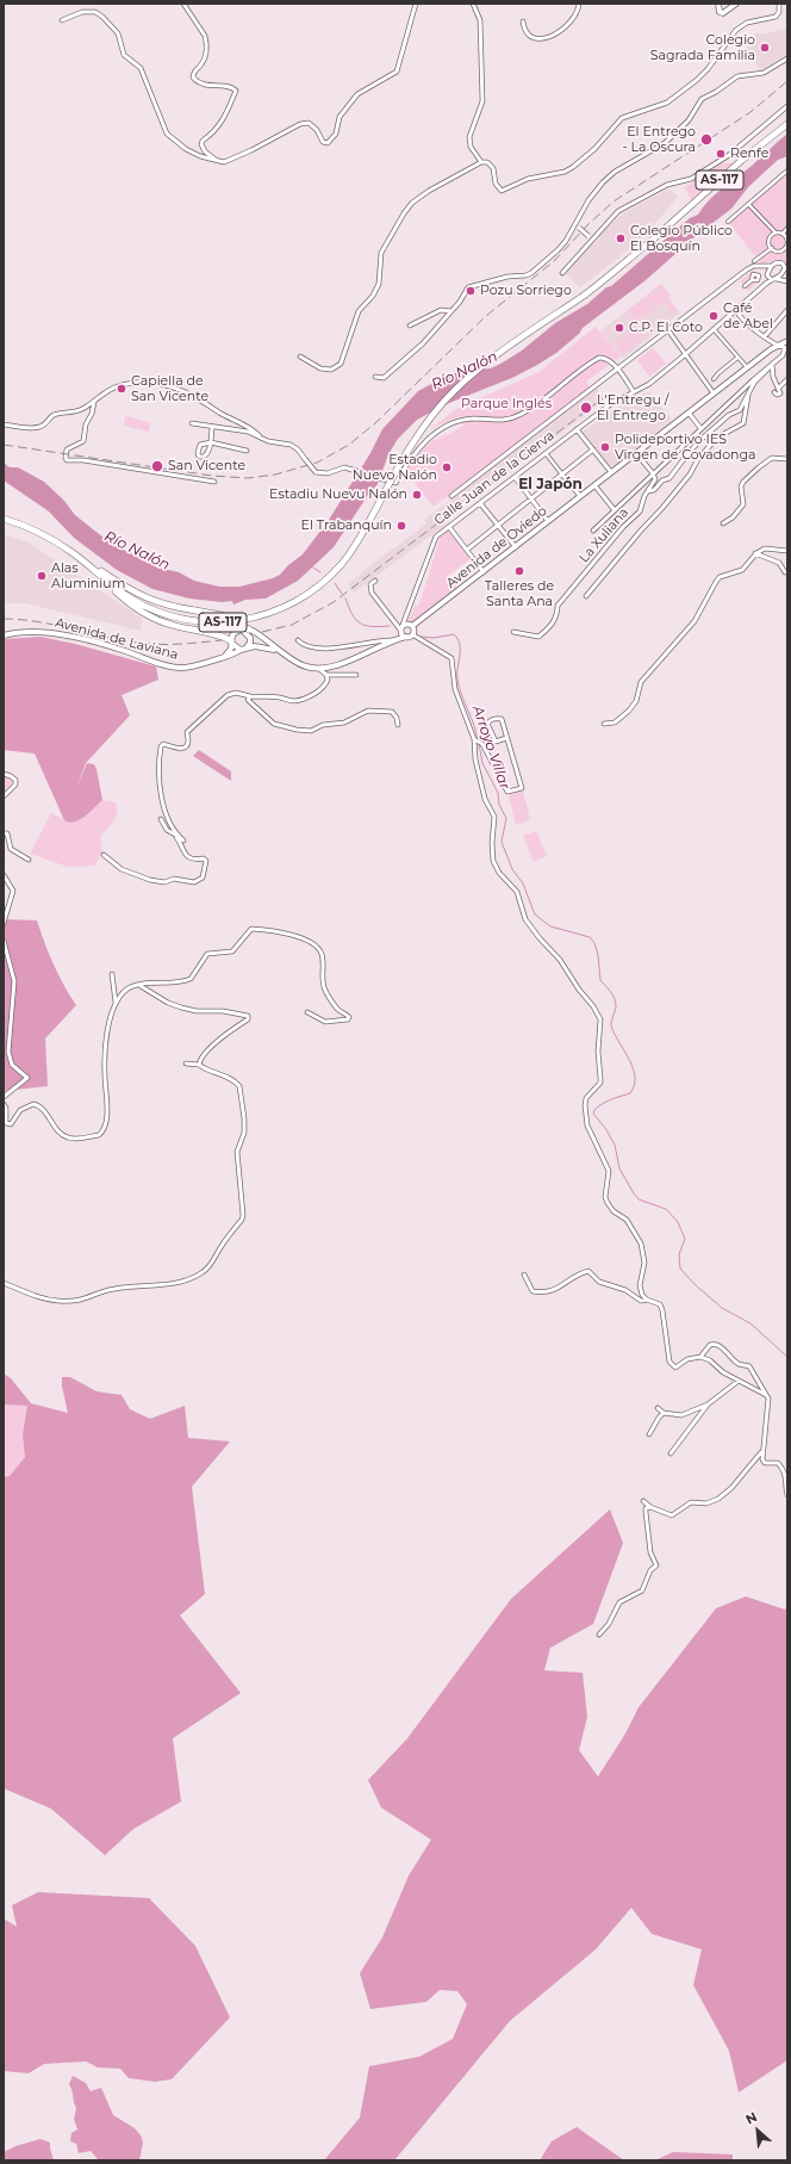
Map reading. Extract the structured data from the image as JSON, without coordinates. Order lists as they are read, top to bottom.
{
  "streets": {
    "main road": ["AS-117"],
    "street": [
      "Calle Juan de la Cierva",
      "La Xuliana",
      "Avenida de Oviedo",
      "Avenida de Laviana"
    ]
  },
  "crossings": [
    ["AS-117", "Avenida de Laviana"],
    ["Calle Juan de la Cierva", "Avenida de Oviedo"]
  ],
  "districts": ["El Japón"],
  "water": ["Río Nalón", "Arroyo Villar"],
  "parks": ["Parque Inglés"],
  "places": [
    "Colegio Sagrada Familia",
    "El Entrego - La Oscura",
    "Renfe",
    "Colegio Público El Bosquín",
    "Pozu Sorriego",
    "Café de Abel",
    "C.P. El Coto",
    "Capiella de San Vicente",
    "L'Entregu / El Entrego",
    "Polideportivo IES Virgen de Covadonga",
    "San Vicente",
    "Estadio Nuevo Nalón",
    "Estadiu Nuevu Nalón",
    "El Trabanquín",
    "Talleres de Santa Ana",
    "Alas Aluminium"
  ],
  "north": "top left"
}
